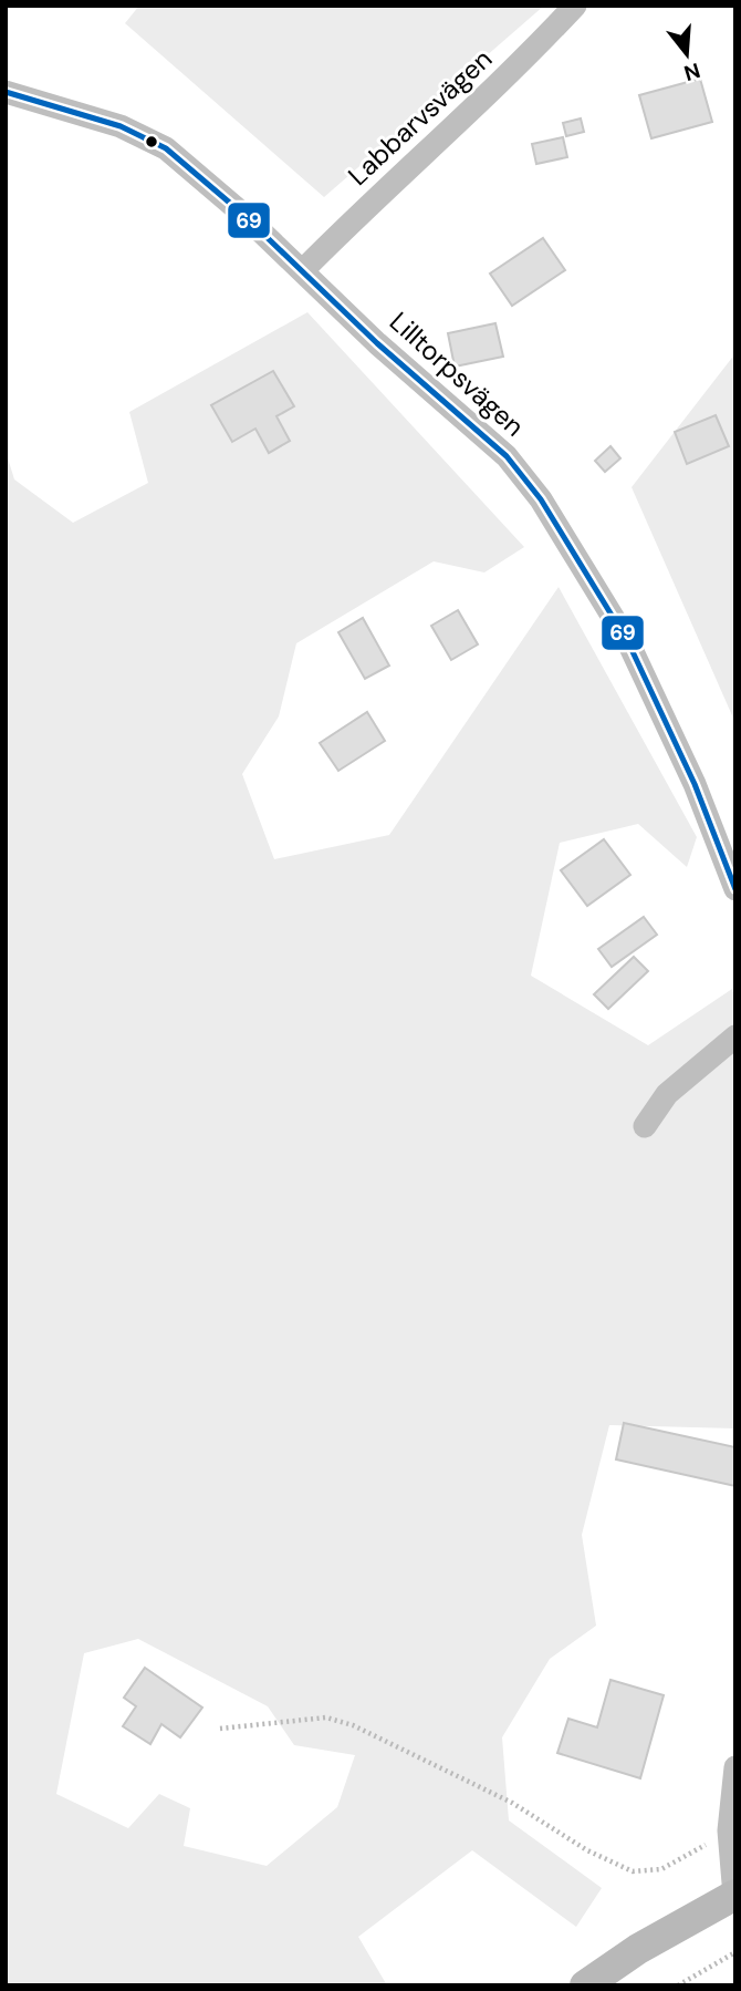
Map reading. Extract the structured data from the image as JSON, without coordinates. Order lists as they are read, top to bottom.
{
  "streets": {
    "street": ["Labbarvsvägen", "Lilltorpsvägen"]
  },
  "crossings": [
    ["Labbarvsvägen", "Lilltorpsvägen"]
  ],
  "lines": ["transit line 69"],
  "north": "bottom"
}
